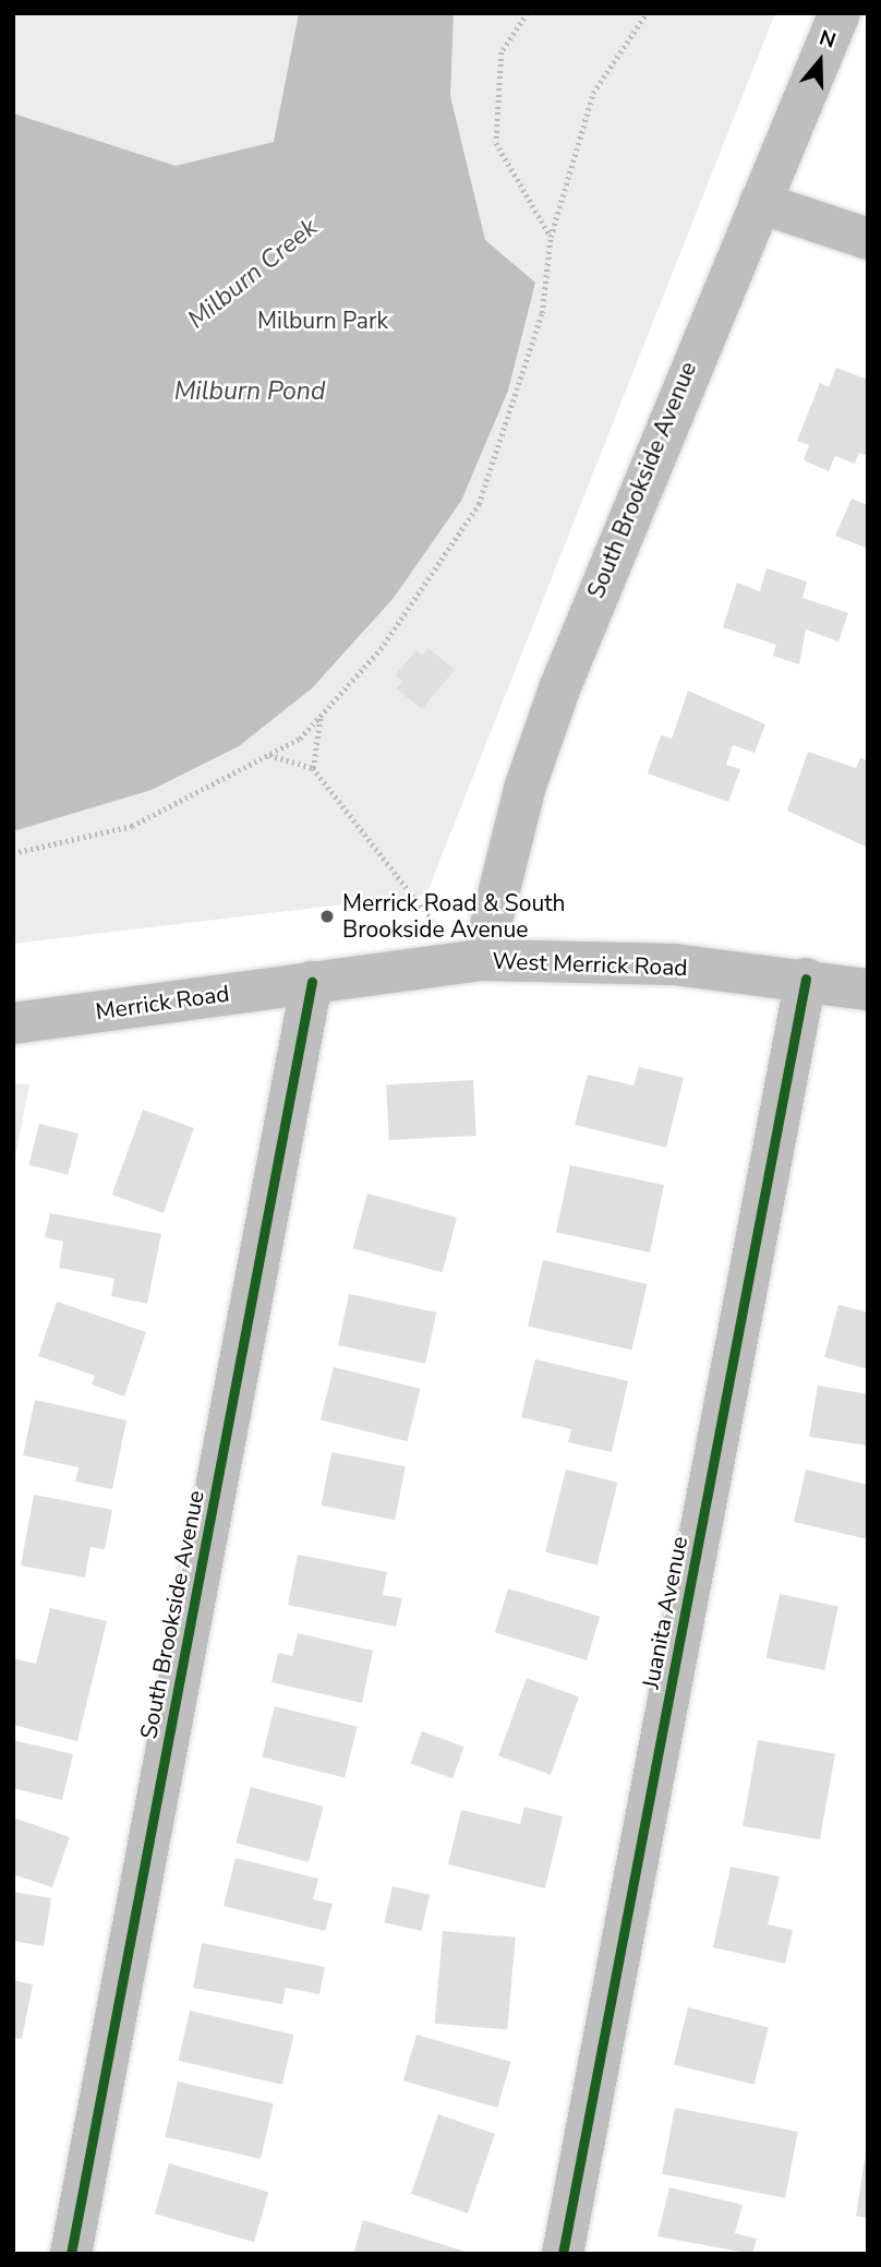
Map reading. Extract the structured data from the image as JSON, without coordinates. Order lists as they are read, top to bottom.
{
  "streets": {
    "street": [
      "South Brookside Avenue",
      "West Merrick Road",
      "Merrick Road",
      "Juanita Avenue"
    ]
  },
  "crossings": [
    ["South Brookside Avenue", "West Merrick Road"],
    ["South Brookside Avenue", "Merrick Road"],
    ["West Merrick Road", "Merrick Road"],
    ["West Merrick Road", "Juanita Avenue"]
  ],
  "water": ["Milburn Creek", "Milburn Pond"],
  "parks": ["Milburn Park"],
  "places": ["Merrick Road & South Brookside Avenue"],
  "north": "top"
}
